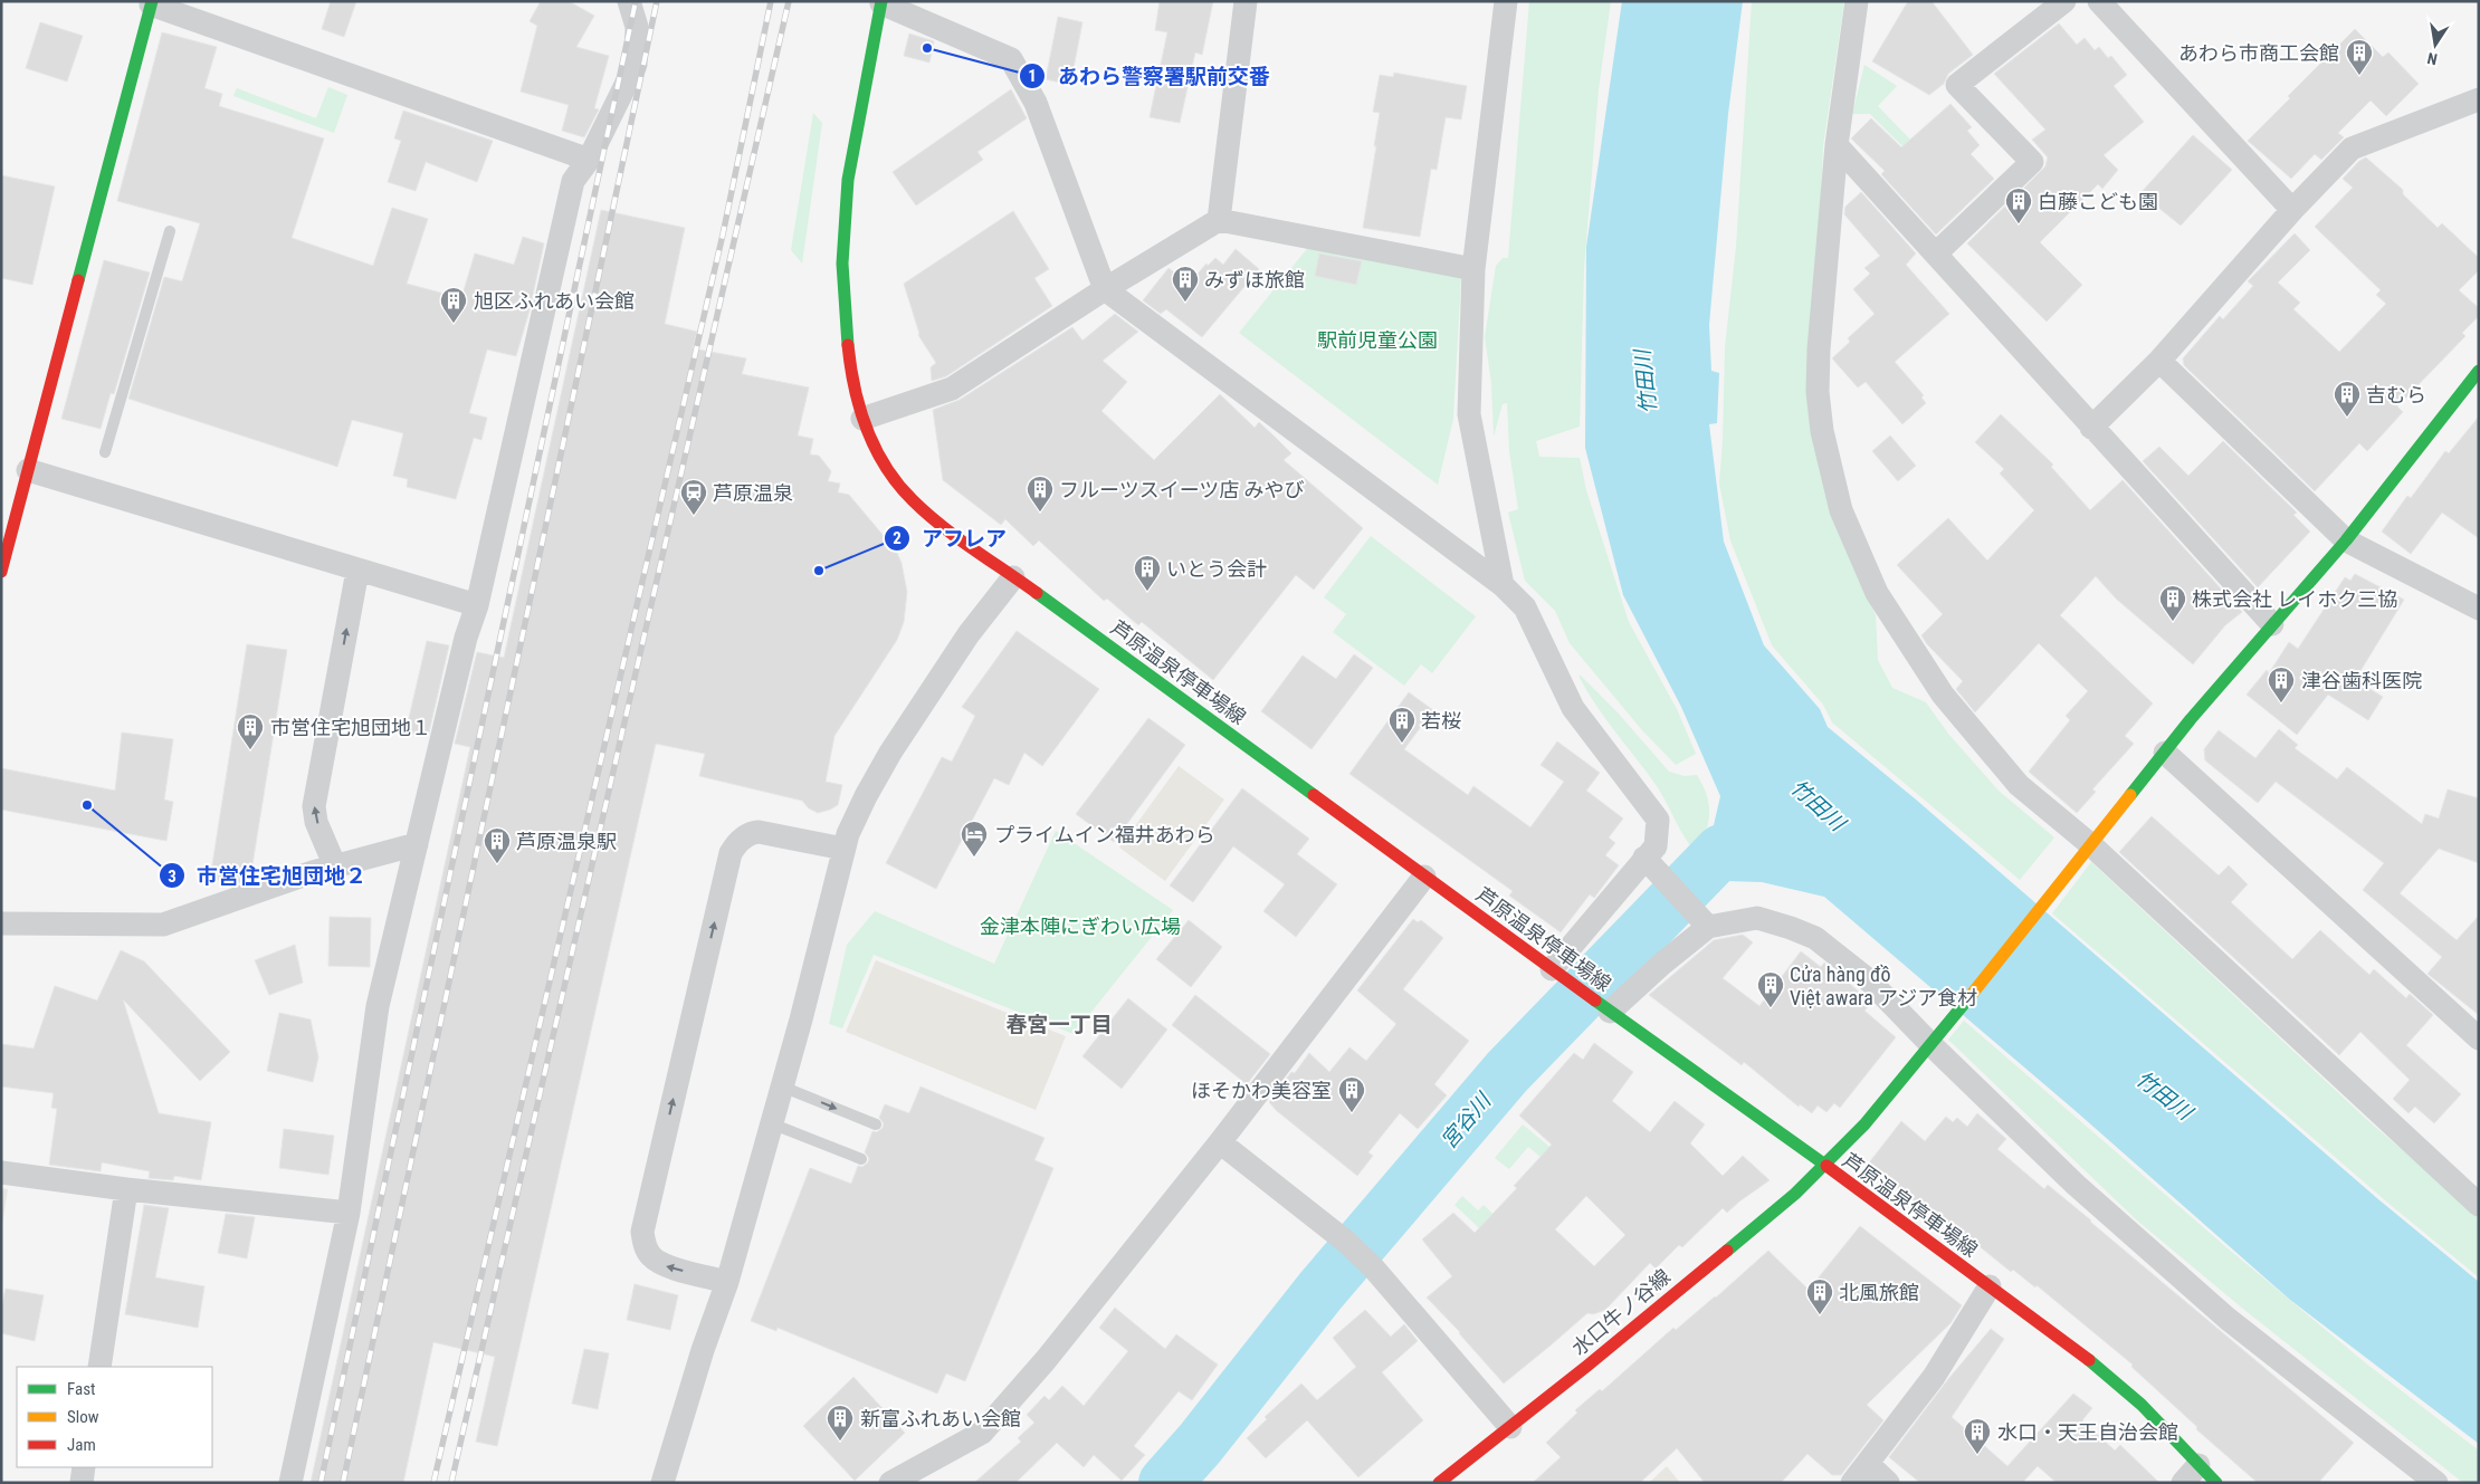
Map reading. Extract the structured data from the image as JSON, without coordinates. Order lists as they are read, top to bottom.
{
  "streets": {
    "main road": ["芦原温泉停車場線", "水口牛ノ谷線"]
  },
  "crossings": [
    ["芦原温泉停車場線", "水口牛ノ谷線"]
  ],
  "districts": ["春宮一丁目"],
  "water": ["竹田川", "宮谷川"],
  "parks": ["駅前児童公園", "金津本陣にぎわい広場"],
  "places": {
    "other": ["あわら警察署駅前交番", "アフレア", "市営住宅旭団地２"],
    "building": [
      "あわら市商工会館",
      "白藤こども園",
      "みずほ旅館",
      "旭区ふれあい会館",
      "吉むら",
      "フルーツスイーツ店 みやび",
      "いとう会計",
      "株式会社 レイホク三協",
      "津谷歯科医院",
      "若桜",
      "市営住宅旭団地１",
      "芦原温泉駅",
      "Cửa hàng đồ Việt awara アジア食材",
      "ほそかわ美容室",
      "北風旅館",
      "新富ふれあい会館",
      "水口・天王自治会館"
    ],
    "station": ["芦原温泉"],
    "hotel": ["プライムイン福井あわら"]
  },
  "legend": ["Fast", "Slow", "Jam"],
  "north": "bottom"
}
